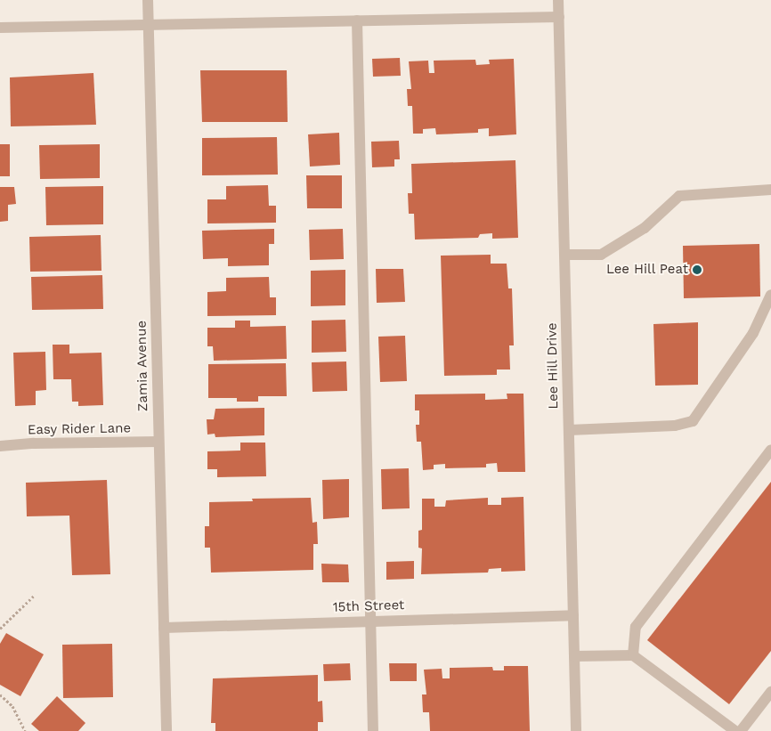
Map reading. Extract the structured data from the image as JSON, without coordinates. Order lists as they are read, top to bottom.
{
  "streets": {
    "street": [
      "Zamia Avenue",
      "Lee Hill Drive",
      "Easy Rider Lane",
      "15th Street"
    ]
  },
  "crossings": [
    ["Zamia Avenue", "Easy Rider Lane"],
    ["Zamia Avenue", "15th Street"],
    ["Lee Hill Drive", "15th Street"]
  ],
  "places": ["Lee Hill Peat"]
}
